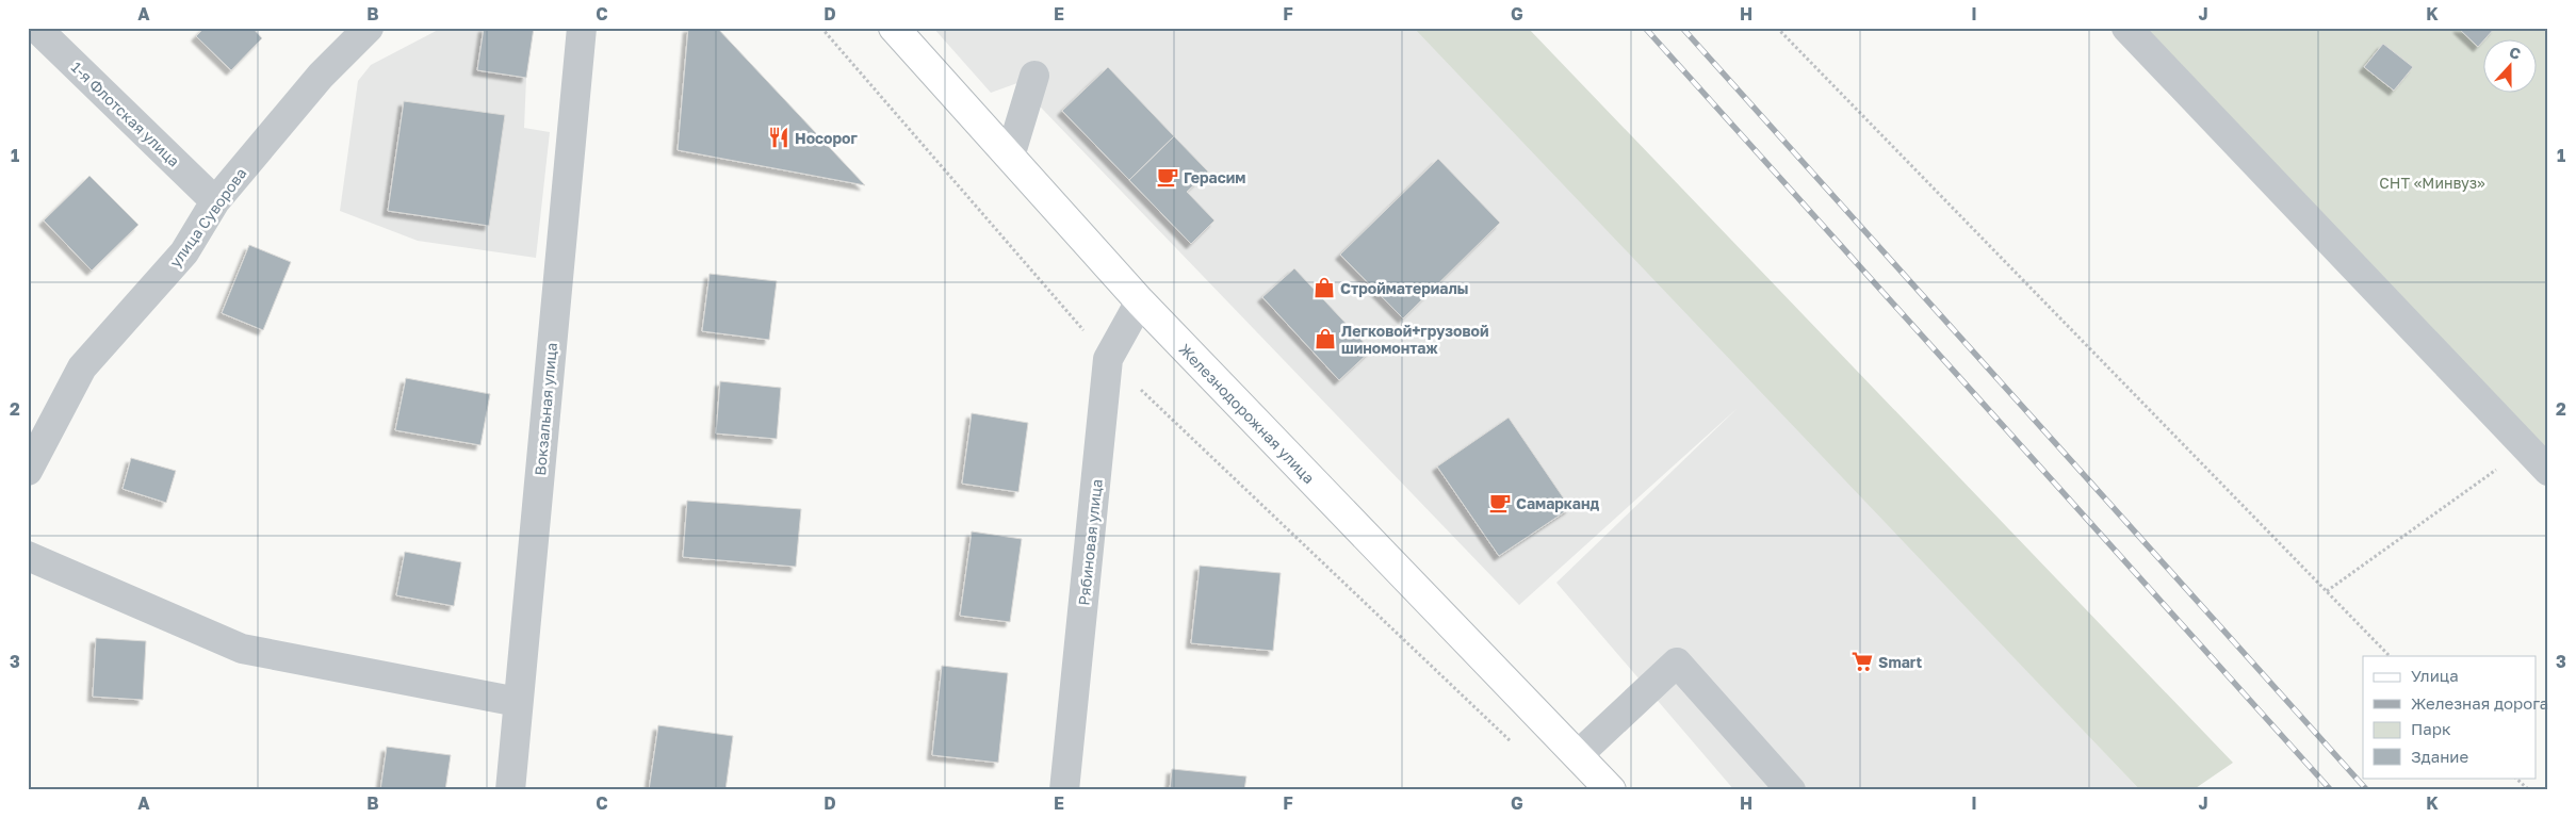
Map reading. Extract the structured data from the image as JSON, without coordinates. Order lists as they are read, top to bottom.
{
  "streets": {
    "main road": ["Железнодорожная улица"],
    "street": [
      "1-я Флотская улица",
      "улица Суворова",
      "Вокзальная улица",
      "Рябиновая улица"
    ]
  },
  "crossings": [
    ["1-я Флотская улица", "улица Суворова"],
    ["Железнодорожная улица", "Рябиновая улица"]
  ],
  "parks": ["СНТ «Минвуз»"],
  "places": {
    "restaurant": ["Носорог"],
    "cafe": ["Герасим", "Самарканд"],
    "shop": ["Стройматериалы", "Легковой+грузовой шиномонтаж"],
    "supermarket": ["Smart"]
  },
  "legend": [
    "Улица",
    "Железная дорога",
    "Парк",
    "Здание"
  ],
  "north": "top",
  "grid": {
    "columns": [
      "A",
      "B",
      "C",
      "D",
      "E",
      "F",
      "G",
      "H",
      "I",
      "J",
      "K"
    ],
    "rows": ["1", "2", "3"]
  }
}
